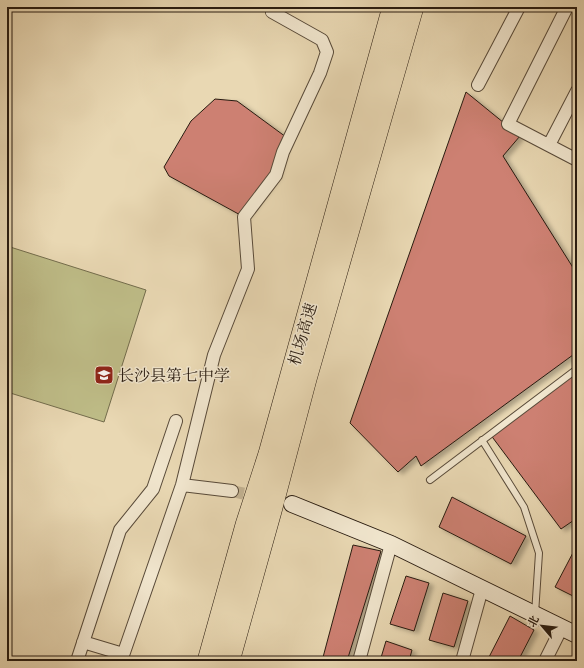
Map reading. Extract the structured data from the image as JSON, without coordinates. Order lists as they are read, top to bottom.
{
  "streets": {
    "highway": ["机场高速"]
  },
  "places": {
    "school or university": ["长沙县第七中学"]
  },
  "north": "top left"
}
